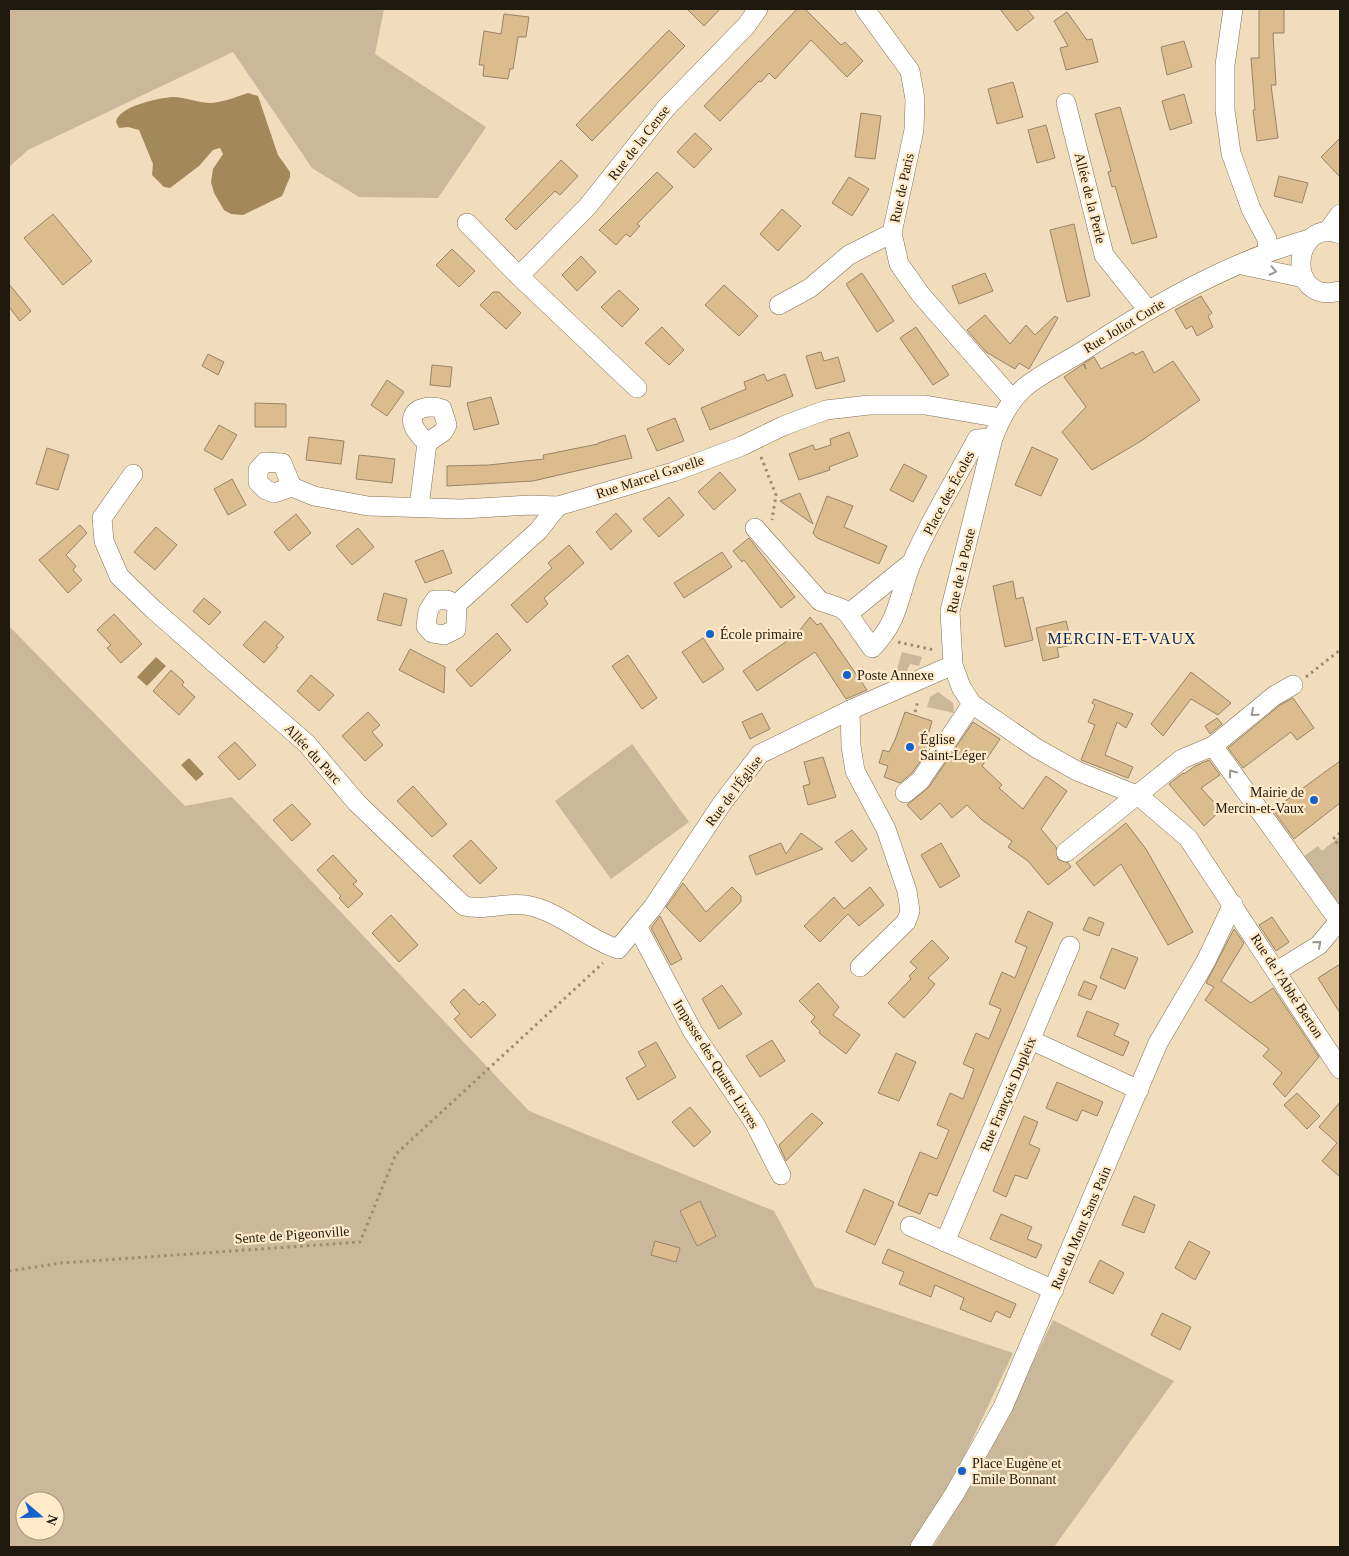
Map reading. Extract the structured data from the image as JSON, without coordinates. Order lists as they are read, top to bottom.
{
  "streets": {
    "street": [
      "Rue de la Cense",
      "Rue de Paris",
      "Allée de la Perle",
      "Rue Joliot Curie",
      "Rue Marcel Gavelle",
      "Place des Écoles",
      "Rue de la Poste",
      "Allée du Parc",
      "Rue de l'Église",
      "Rue de l'Abbé Berton",
      "Impasse des Quatre Livres",
      "Rue François Dupleix",
      "Rue du Mont Sans Pain"
    ],
    "path": ["Sente de Pigeonville"]
  },
  "crossings": [
    ["Rue de Paris", "Rue Joliot Curie"],
    ["Rue de Paris", "Rue de la Poste"],
    ["Allée de la Perle", "Rue Joliot Curie"],
    ["Rue Joliot Curie", "Rue de la Poste"],
    ["Rue Marcel Gavelle", "Rue de la Poste"],
    ["Place des Écoles", "Rue de la Poste"],
    ["Rue de la Poste", "Rue de l'Église"],
    ["Rue de la Poste", "Rue de l'Abbé Berton"],
    ["Rue de la Poste", "Rue du Mont Sans Pain"],
    ["Allée du Parc", "Rue de l'Église"],
    ["Allée du Parc", "Sente de Pigeonville"],
    ["Rue de l'Église", "Impasse des Quatre Livres"],
    ["Rue de l'Église", "Sente de Pigeonville"],
    ["Rue de l'Abbé Berton", "Rue du Mont Sans Pain"]
  ],
  "districts": ["MERCIN-ET-VAUX"],
  "places": [
    "École primaire",
    "Poste Annexe",
    "Église Saint-Léger",
    "Mairie de Mercin-et-Vaux",
    "Place Eugène et Emile Bonnant"
  ],
  "north": "right"
}
